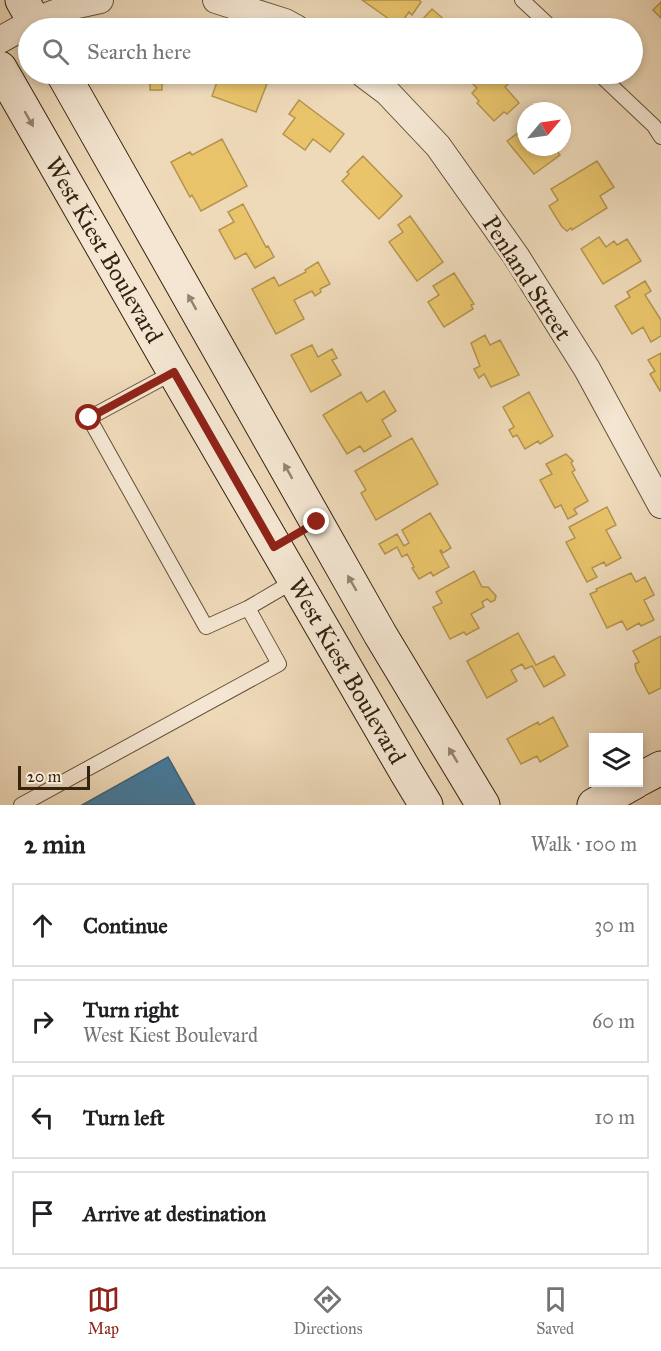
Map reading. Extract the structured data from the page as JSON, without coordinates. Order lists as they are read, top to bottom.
{
  "streets": {
    "main road": ["West Kiest Boulevard"],
    "street": ["Penland Street"]
  },
  "scale_bar": "20 m",
  "north": "top right",
  "page": {
    "search": "Search here",
    "scale": "20 m",
    "heading": ["2 min", "Walk · 100 m"],
    "list": [
      ["Continue", "30 m"],
      ["Turn right", "West Kiest Boulevard", "60 m"],
      ["Turn left", "10 m"],
      "Arrive at destination"
    ],
    "nav": ["Map", "Directions", "Saved"]
  }
}
